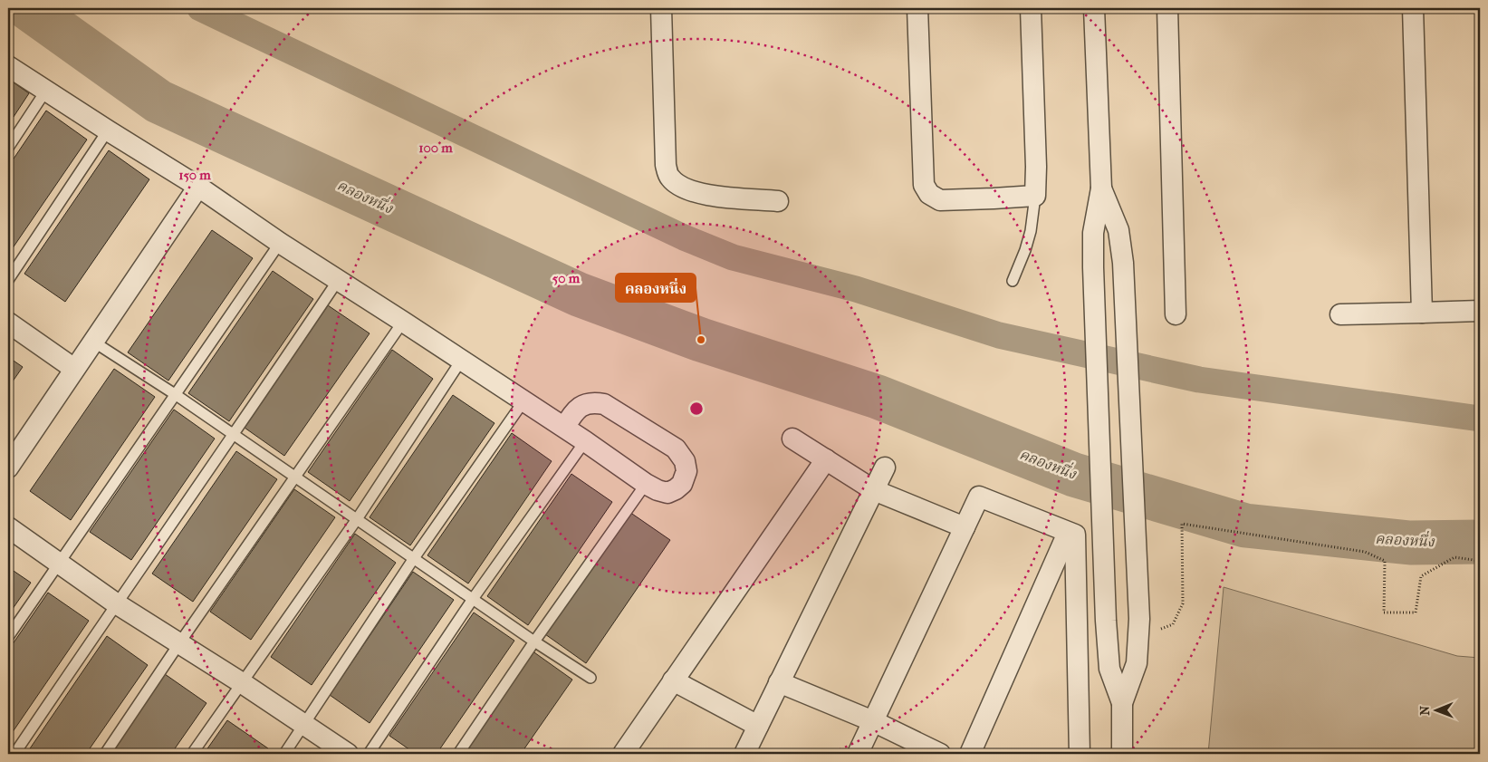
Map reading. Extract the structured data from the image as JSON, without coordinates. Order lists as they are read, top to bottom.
{
  "water": ["คลองหนึ่ง"],
  "places": ["คลองหนึ่ง"],
  "north": "left",
  "rings": ["100 m", "150 m", "50 m"]
}
